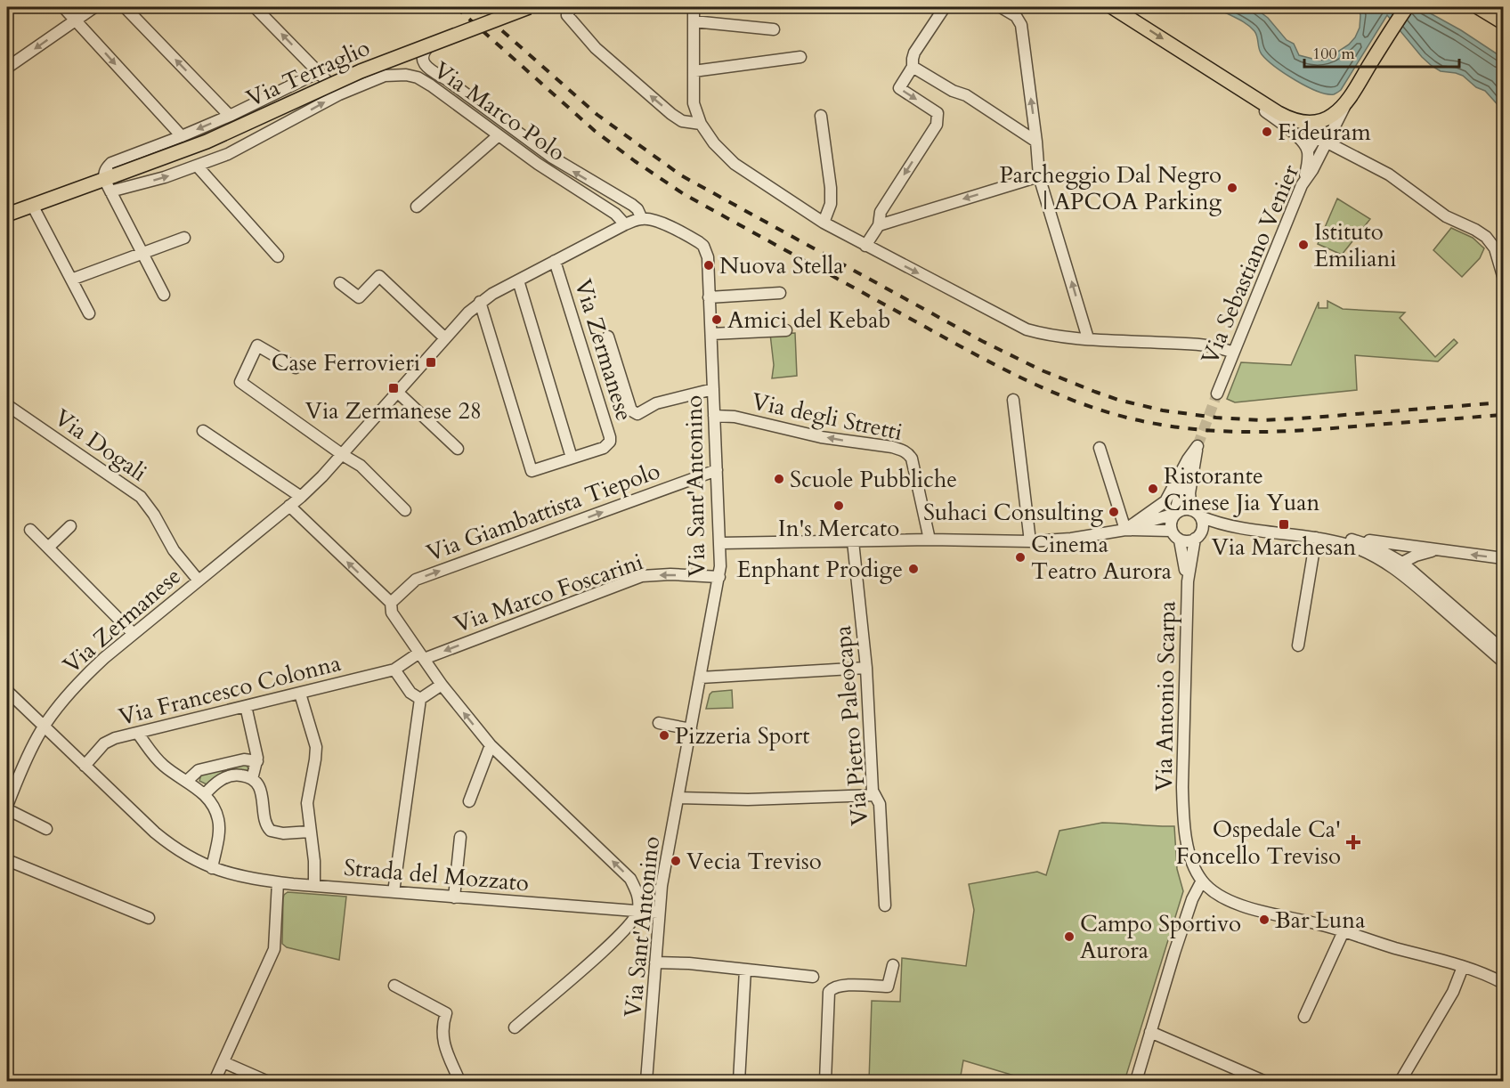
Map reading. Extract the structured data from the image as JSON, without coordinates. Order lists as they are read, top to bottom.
{
  "streets": {
    "main road": ["Via Terraglio"],
    "street": [
      "Via Marco Polo",
      "Via Sebastiano Venier",
      "Via Zermanese",
      "Via degli Stretti",
      "Via Dogali",
      "Via Sant'Antonino",
      "Via Giambattista Tiepolo",
      "Via Marco Foscarini",
      "Via Francesco Colonna",
      "Via Antonio Scarpa",
      "Via Pietro Paleocapa",
      "Strada del Mozzato"
    ]
  },
  "crossings": [
    ["Via Terraglio", "Via Marco Polo"],
    ["Via Marco Polo", "Via Zermanese"],
    ["Via Zermanese", "Via Dogali"],
    ["Via Zermanese", "Via Sant'Antonino"],
    ["Via Zermanese", "Strada del Mozzato"],
    ["Via degli Stretti", "Via Sant'Antonino"],
    ["Via Sant'Antonino", "Via Giambattista Tiepolo"],
    ["Via Sant'Antonino", "Via Marco Foscarini"],
    ["Via Sant'Antonino", "Strada del Mozzato"],
    ["Via Marco Foscarini", "Via Francesco Colonna"],
    ["Via Francesco Colonna", "Strada del Mozzato"]
  ],
  "one_way": ["Via degli Stretti", "Via Giambattista Tiepolo", "Via Marco Foscarini"],
  "places": {
    "other": [
      "Fideuram",
      "Parcheggio Dal Negro | APCOA Parking",
      "Istituto Emiliani",
      "Nuova Stella",
      "Amici del Kebab",
      "Scuole Pubbliche",
      "Ristorante Cinese Jia Yuan",
      "In's Mercato",
      "Suhaci Consulting",
      "Cinema Teatro Aurora",
      "Enphant Prodige",
      "Pizzeria Sport",
      "Vecia Treviso",
      "Bar Luna",
      "Campo Sportivo Aurora"
    ],
    "transit": ["Case Ferrovieri", "Via Zermanese 28", "Via Marchesan"],
    "health": ["Ospedale Ca' Foncello Treviso"]
  },
  "scale_bar": "100 m"
}
